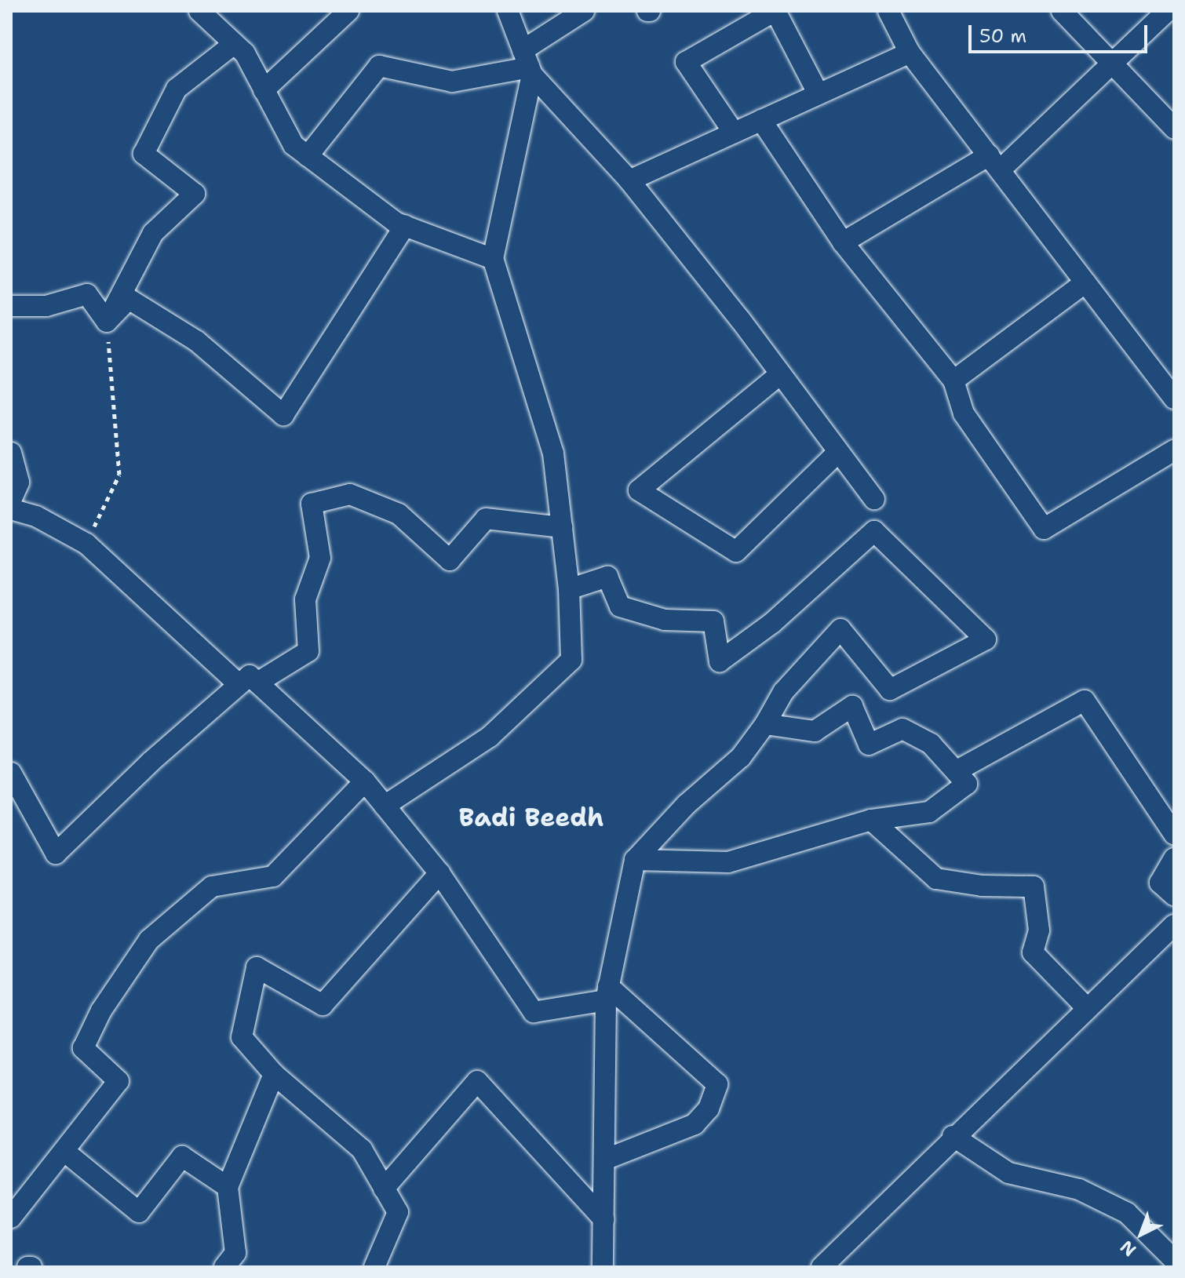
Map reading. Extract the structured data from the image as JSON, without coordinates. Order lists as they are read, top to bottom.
{
  "districts": ["Badi Beedh"],
  "scale_bar": "50 m",
  "north": "bottom left"
}
